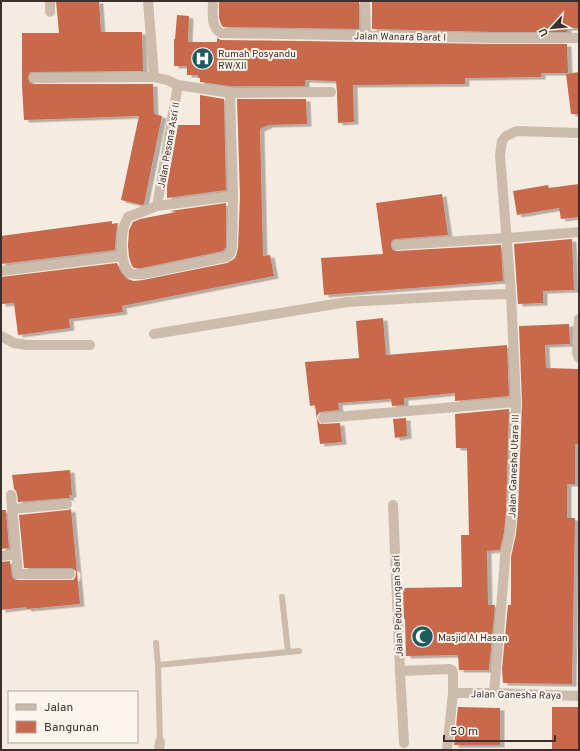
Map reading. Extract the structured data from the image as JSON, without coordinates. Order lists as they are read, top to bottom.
{
  "streets": {
    "street": [
      "Jalan Wanara Barat I",
      "Jalan Pesona Asri II",
      "Jalan Ganesha Utara III",
      "Jalan Pedurungan Sari",
      "Jalan Ganesha Raya"
    ]
  },
  "crossings": [
    ["Jalan Ganesha Utara III", "Jalan Ganesha Raya"],
    ["Jalan Pedurungan Sari", "Jalan Ganesha Raya"]
  ],
  "places": {
    "hospital": ["Rumah Posyandu RW XII"],
    "mosque": ["Masjid Al Hasan"]
  },
  "legend": ["Jalan", "Bangunan"],
  "scale_bar": "50 m",
  "north": "bottom left"
}
